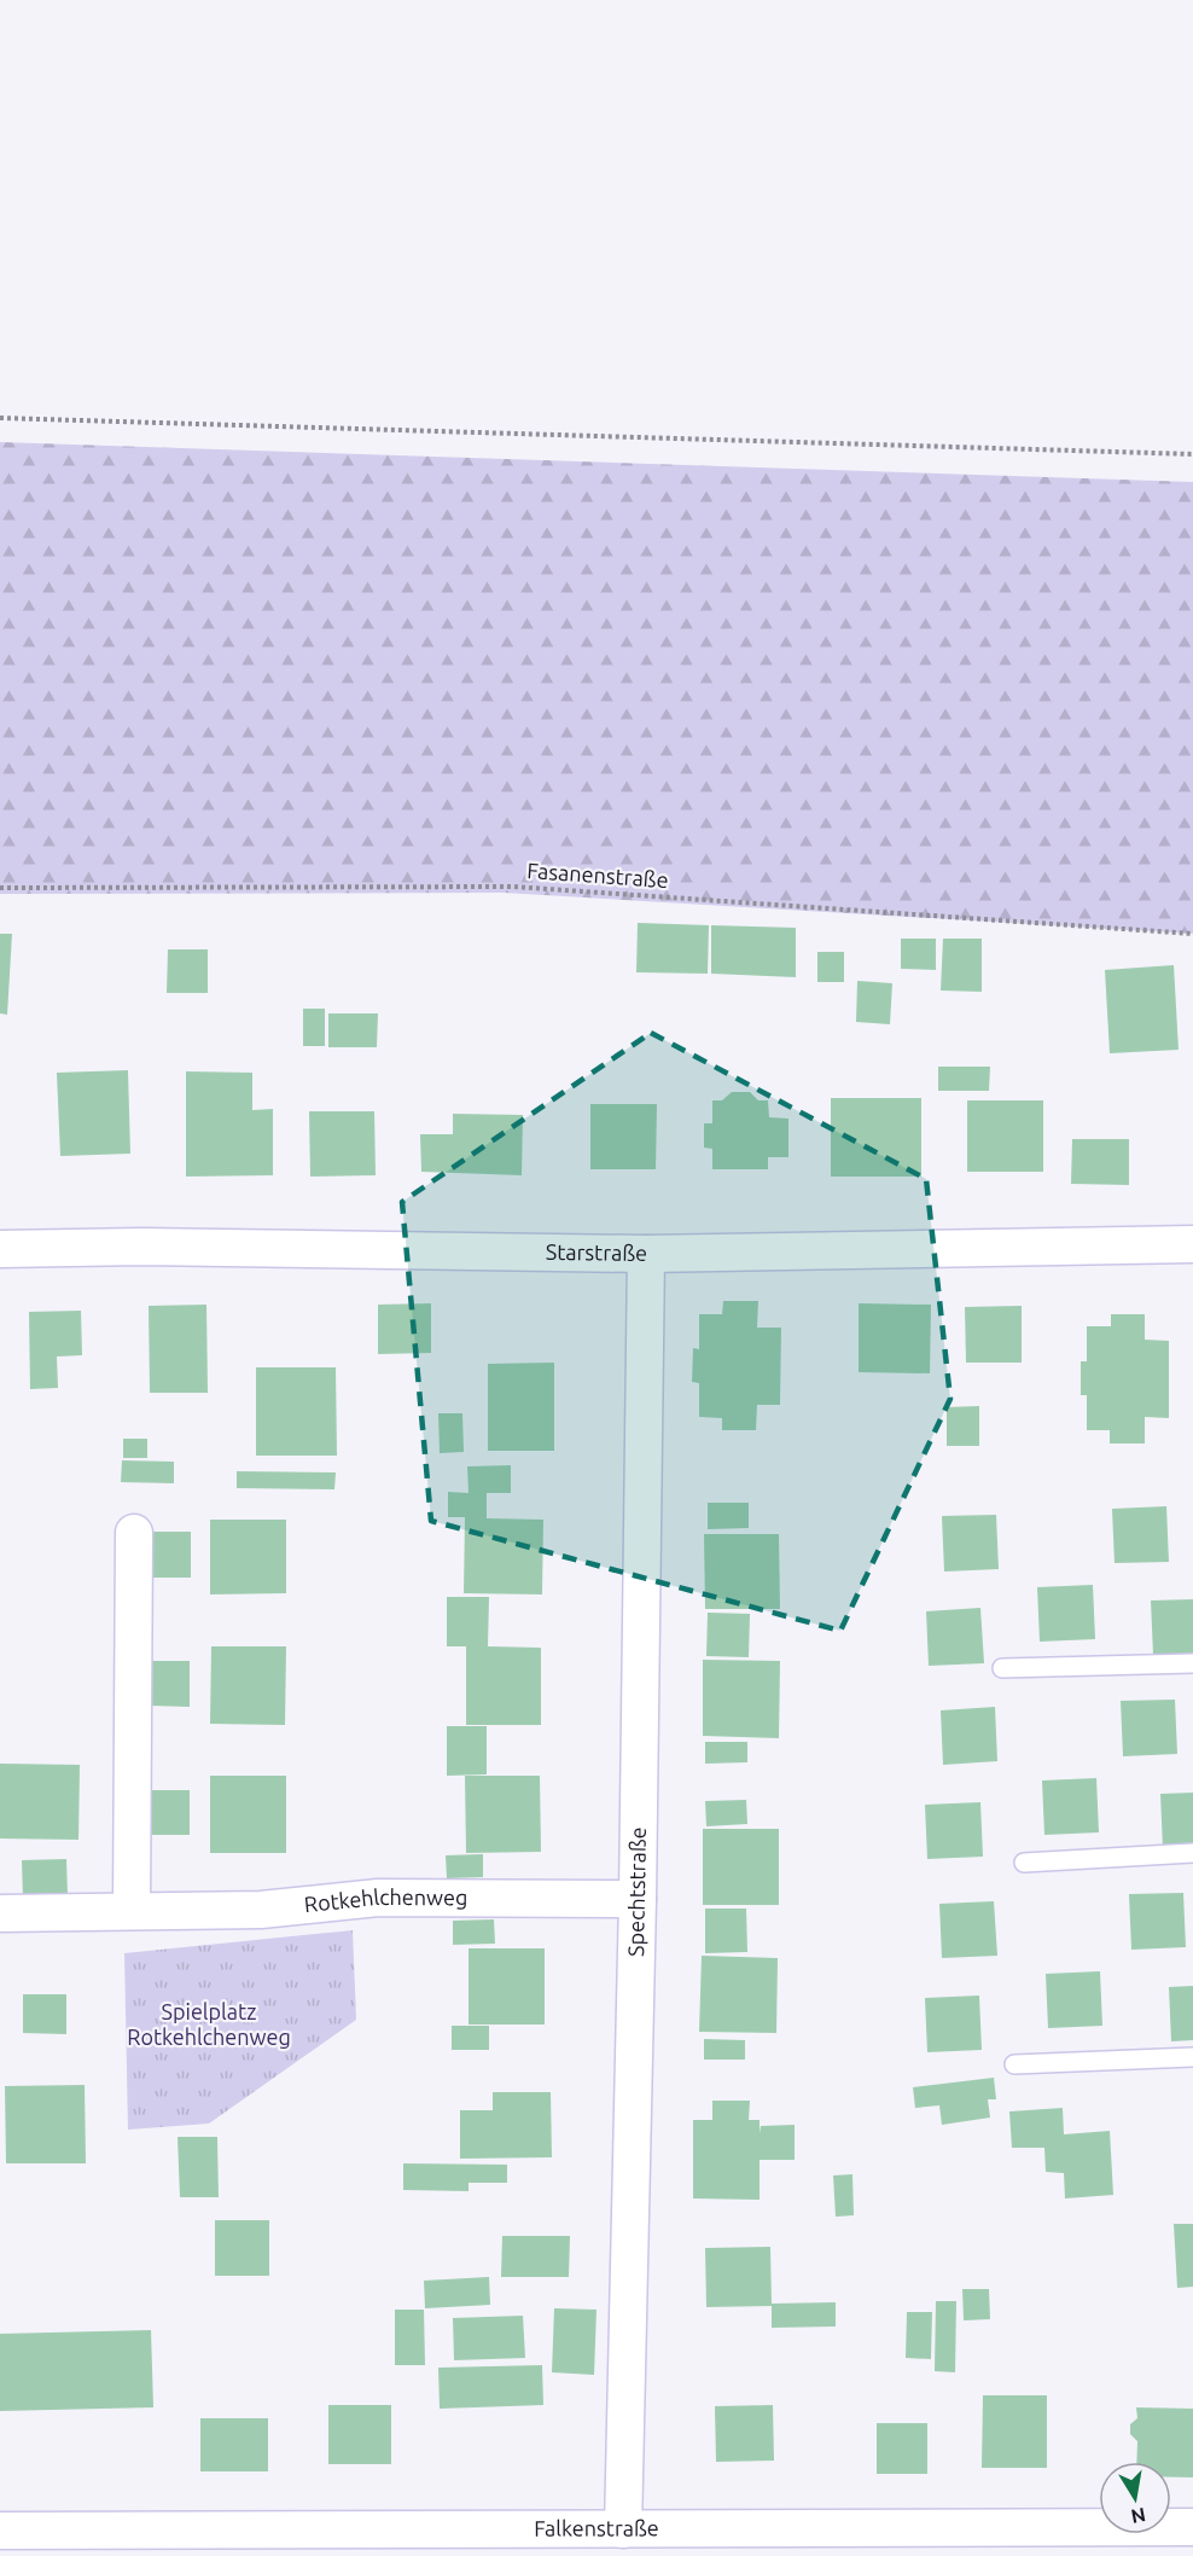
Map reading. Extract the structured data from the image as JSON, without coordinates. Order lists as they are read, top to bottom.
{
  "streets": {
    "street": [
      "Starstraße",
      "Spechtstraße",
      "Rotkehlchenweg",
      "Falkenstraße"
    ],
    "path": ["Fasanenstraße"]
  },
  "crossings": [
    ["Starstraße", "Spechtstraße"],
    ["Spechtstraße", "Rotkehlchenweg"],
    ["Spechtstraße", "Falkenstraße"]
  ],
  "parks": ["Spielplatz Rotkehlchenweg"],
  "north": "bottom"
}
